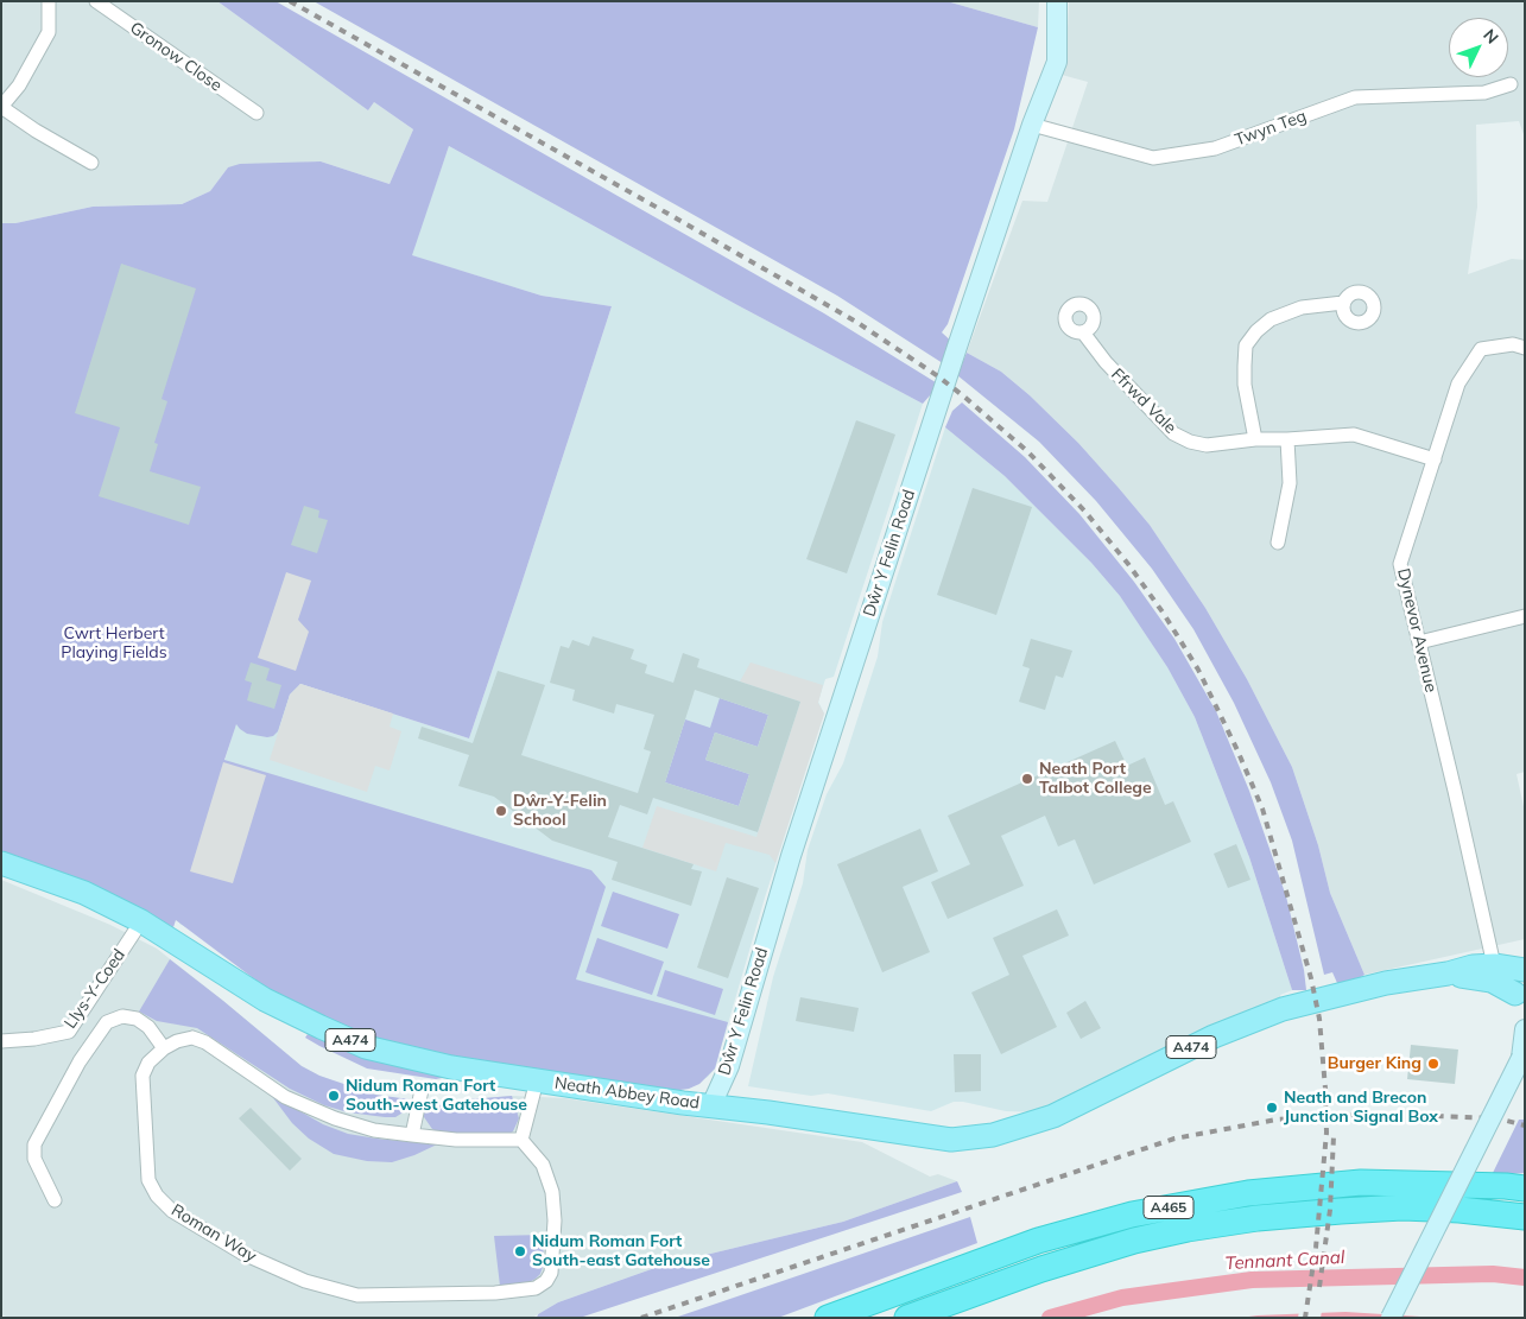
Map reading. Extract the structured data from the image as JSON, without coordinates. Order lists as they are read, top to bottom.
{
  "streets": {
    "highway": ["A465"],
    "main road": ["A474", "Neath Abbey Road"],
    "street": [
      "Gronow Close",
      "Twyn Teg",
      "Ffrwd Vale",
      "Dŵr Y Felin Road",
      "Dynevor Avenue",
      "Llys-Y-Coed",
      "Roman Way"
    ]
  },
  "crossings": [
    ["Twyn Teg", "Dŵr Y Felin Road"],
    ["Ffrwd Vale", "Dynevor Avenue"],
    ["Dŵr Y Felin Road", "Neath Abbey Road"],
    ["Dynevor Avenue", "A474"],
    ["Llys-Y-Coed", "Neath Abbey Road"],
    ["A474", "Neath Abbey Road"]
  ],
  "water": ["Tennant Canal"],
  "parks": ["Cwrt Herbert Playing Fields"],
  "places": [
    "Neath Port Talbot College",
    "Dŵr-Y-Felin School",
    "Burger King",
    "Nidum Roman Fort South-west Gatehouse",
    "Neath and Brecon Junction Signal Box",
    "Nidum Roman Fort South-east Gatehouse"
  ],
  "north": "top right"
}
